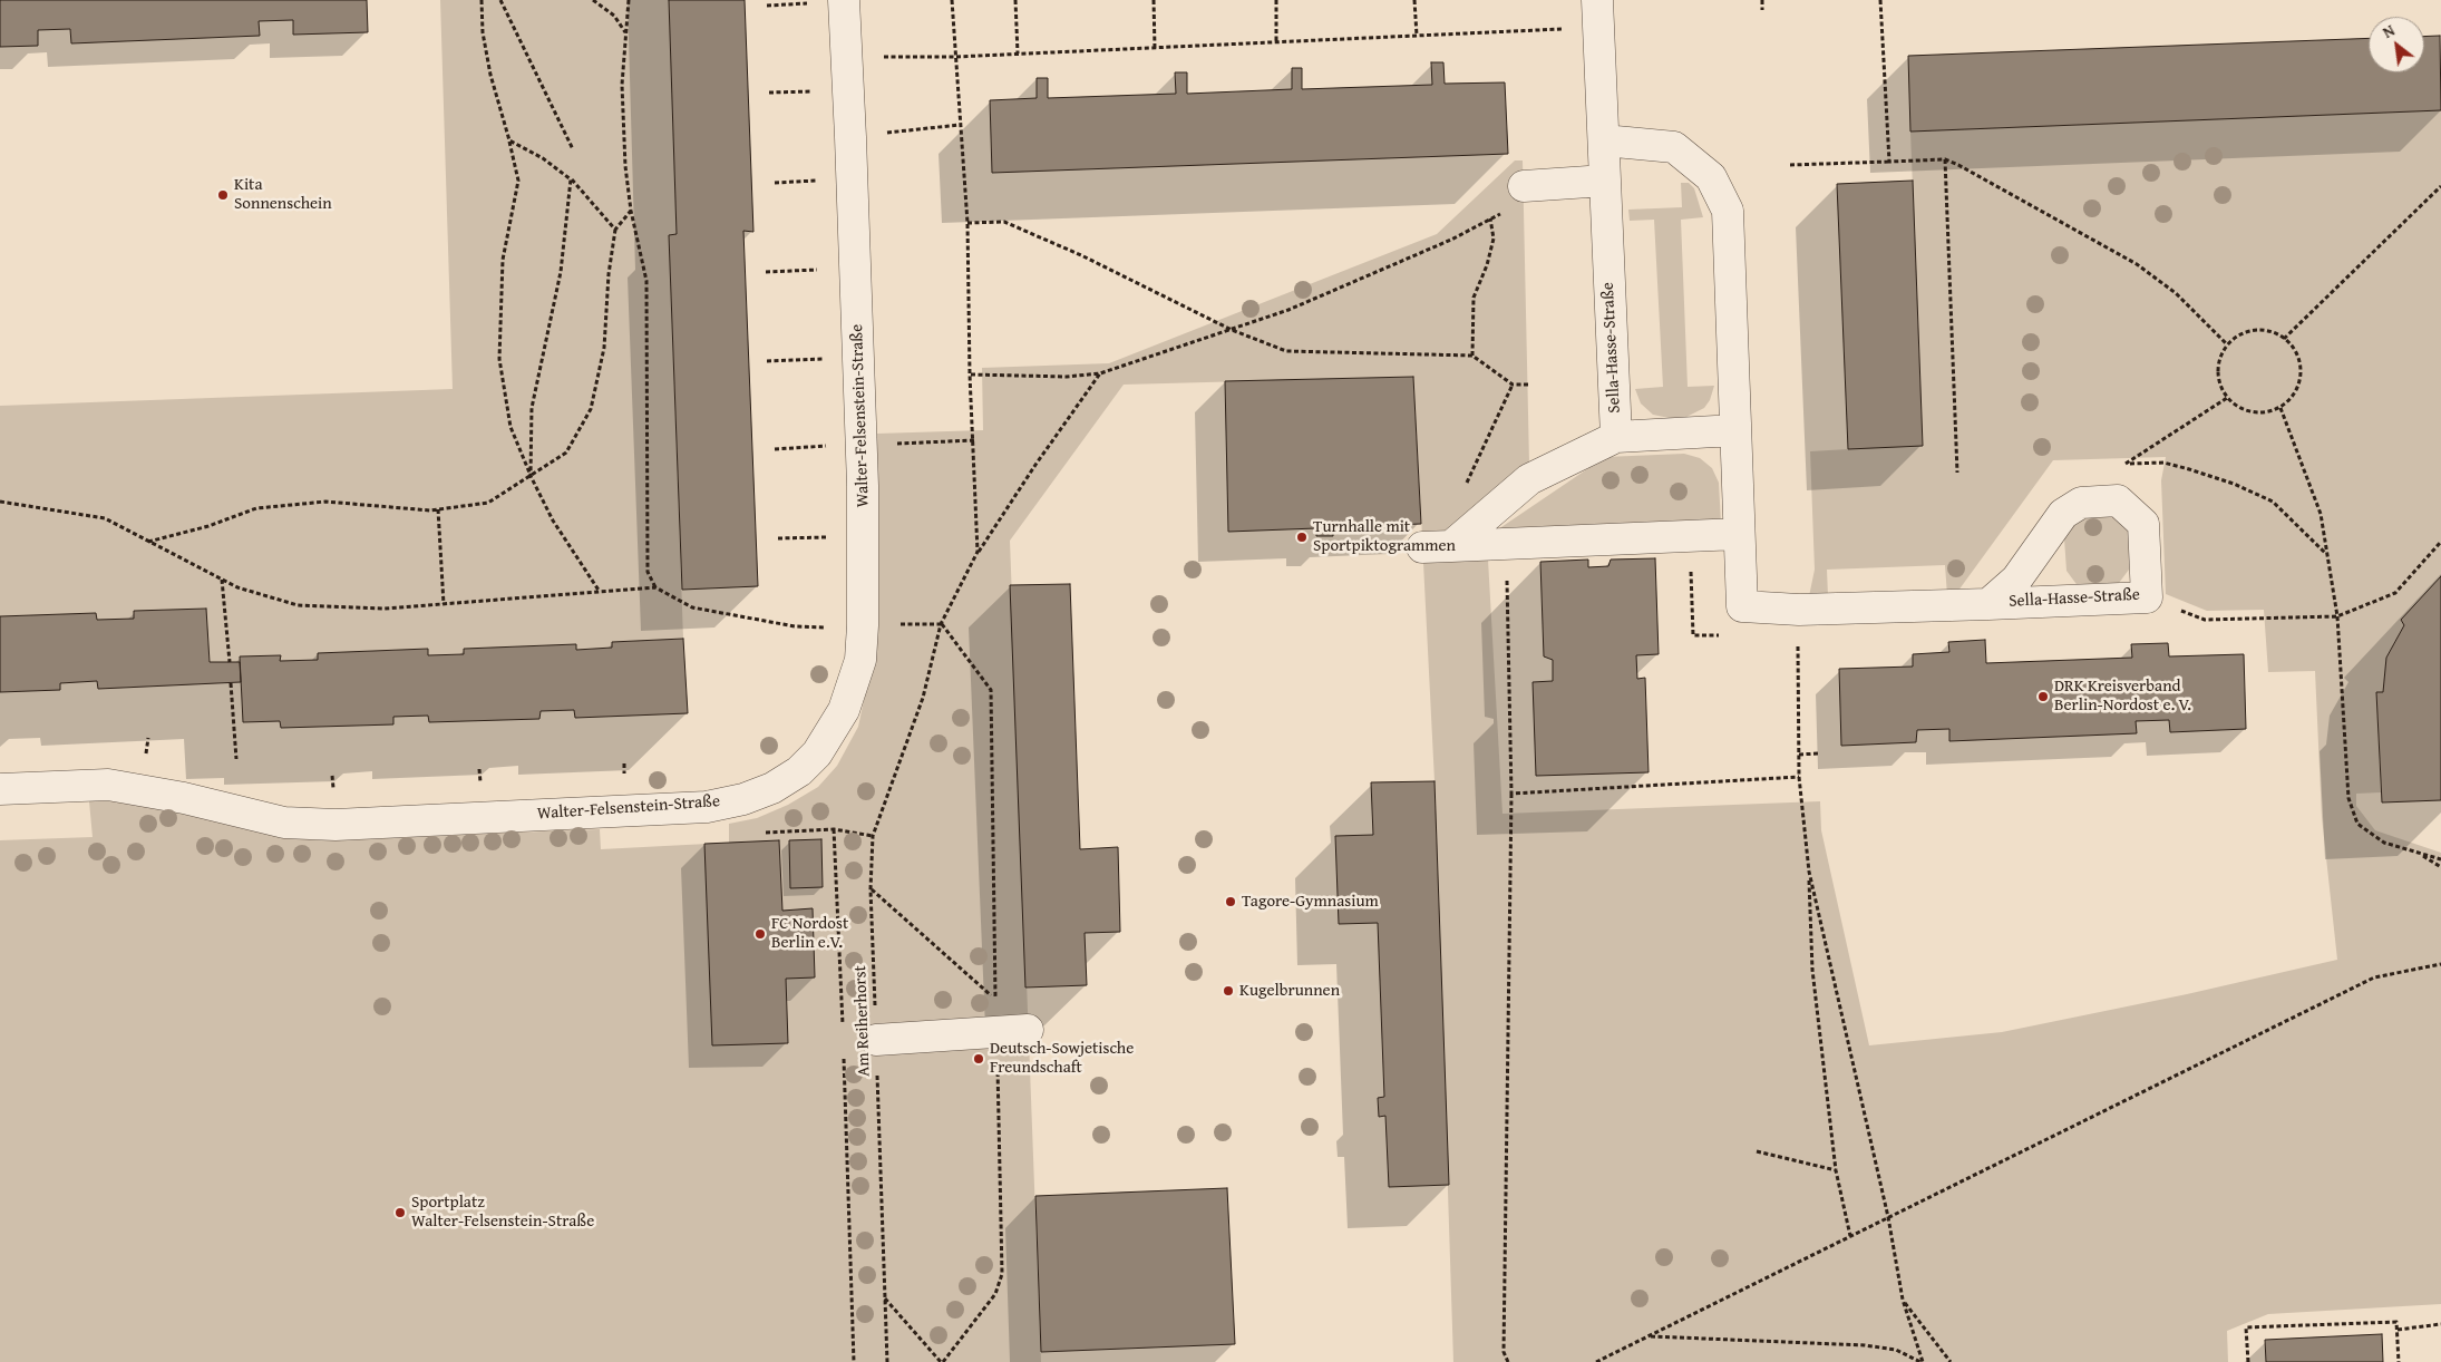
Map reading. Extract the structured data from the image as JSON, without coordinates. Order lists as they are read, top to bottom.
{
  "streets": {
    "street": ["Sella-Hasse-Straße", "Walter-Felsenstein-Straße"],
    "path": ["Am Reiherhorst"]
  },
  "places": [
    "Kita Sonnenschein",
    "Turnhalle mit Sportpiktogrammen",
    "DRK Kreisverband Berlin-Nordost e. V.",
    "Tagore-Gymnasium",
    "FC Nordost Berlin e.V.",
    "Kugelbrunnen",
    "Deutsch-Sowjetische Freundschaft",
    "Sportplatz Walter-Felsenstein-Straße"
  ],
  "north": "top left"
}
